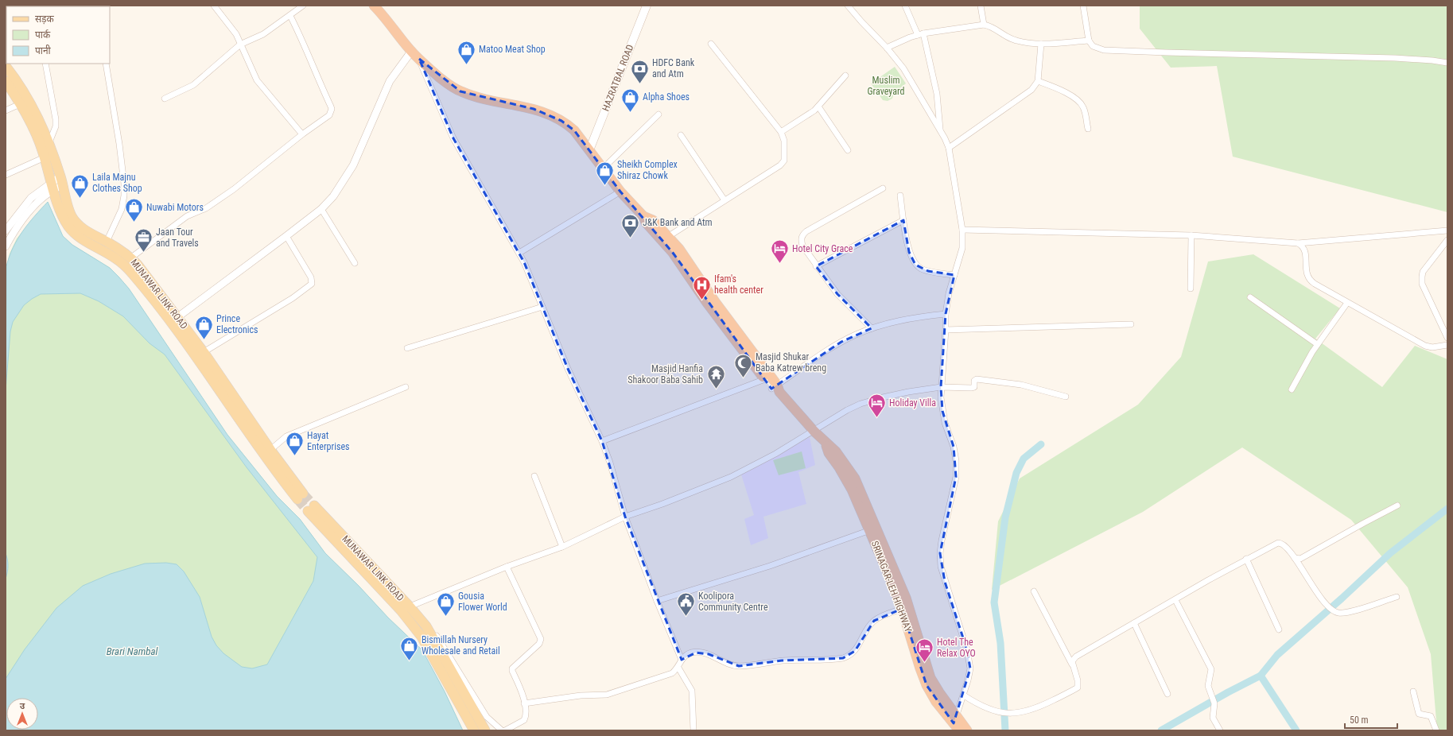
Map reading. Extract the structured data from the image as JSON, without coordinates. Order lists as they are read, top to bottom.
{
  "streets": {
    "highway": ["SRINAGAR-LEH HIGHWAY"],
    "main road": ["HAZRATBAL ROAD", "MUNAWAR LINK ROAD"]
  },
  "water": ["Brari Nambal"],
  "parks": ["Muslim Graveyard"],
  "places": {
    "shop": [
      "Matoo Meat Shop",
      "Alpha Shoes",
      "Sheikh Complex Shiraz Chowk",
      "Laila Majnu Clothes Shop",
      "Nuwabi Motors",
      "Prince Electronics",
      "Hayat Enterprises",
      "Gousia Flower World",
      "Bismillah Nursery Wholesale and Retail"
    ],
    "bank": ["HDFC Bank and Atm", "J&K Bank and Atm"],
    "office": ["Jaan Tour and Travels"],
    "hotel": ["Hotel City Grace", "Holiday Villa", "Hotel The Relax OYO"],
    "hospital": ["Ifam's health center"],
    "mosque": ["Masjid Shukar Baba Katrew breng"],
    "temple": ["Masjid Hanfia Shakoor Baba Sahib"],
    "public building": ["Koolipora Community Centre"]
  },
  "legend": ["सड़क", "पार्क", "पानी"],
  "scale_bar": "50 m",
  "north": "top"
}
